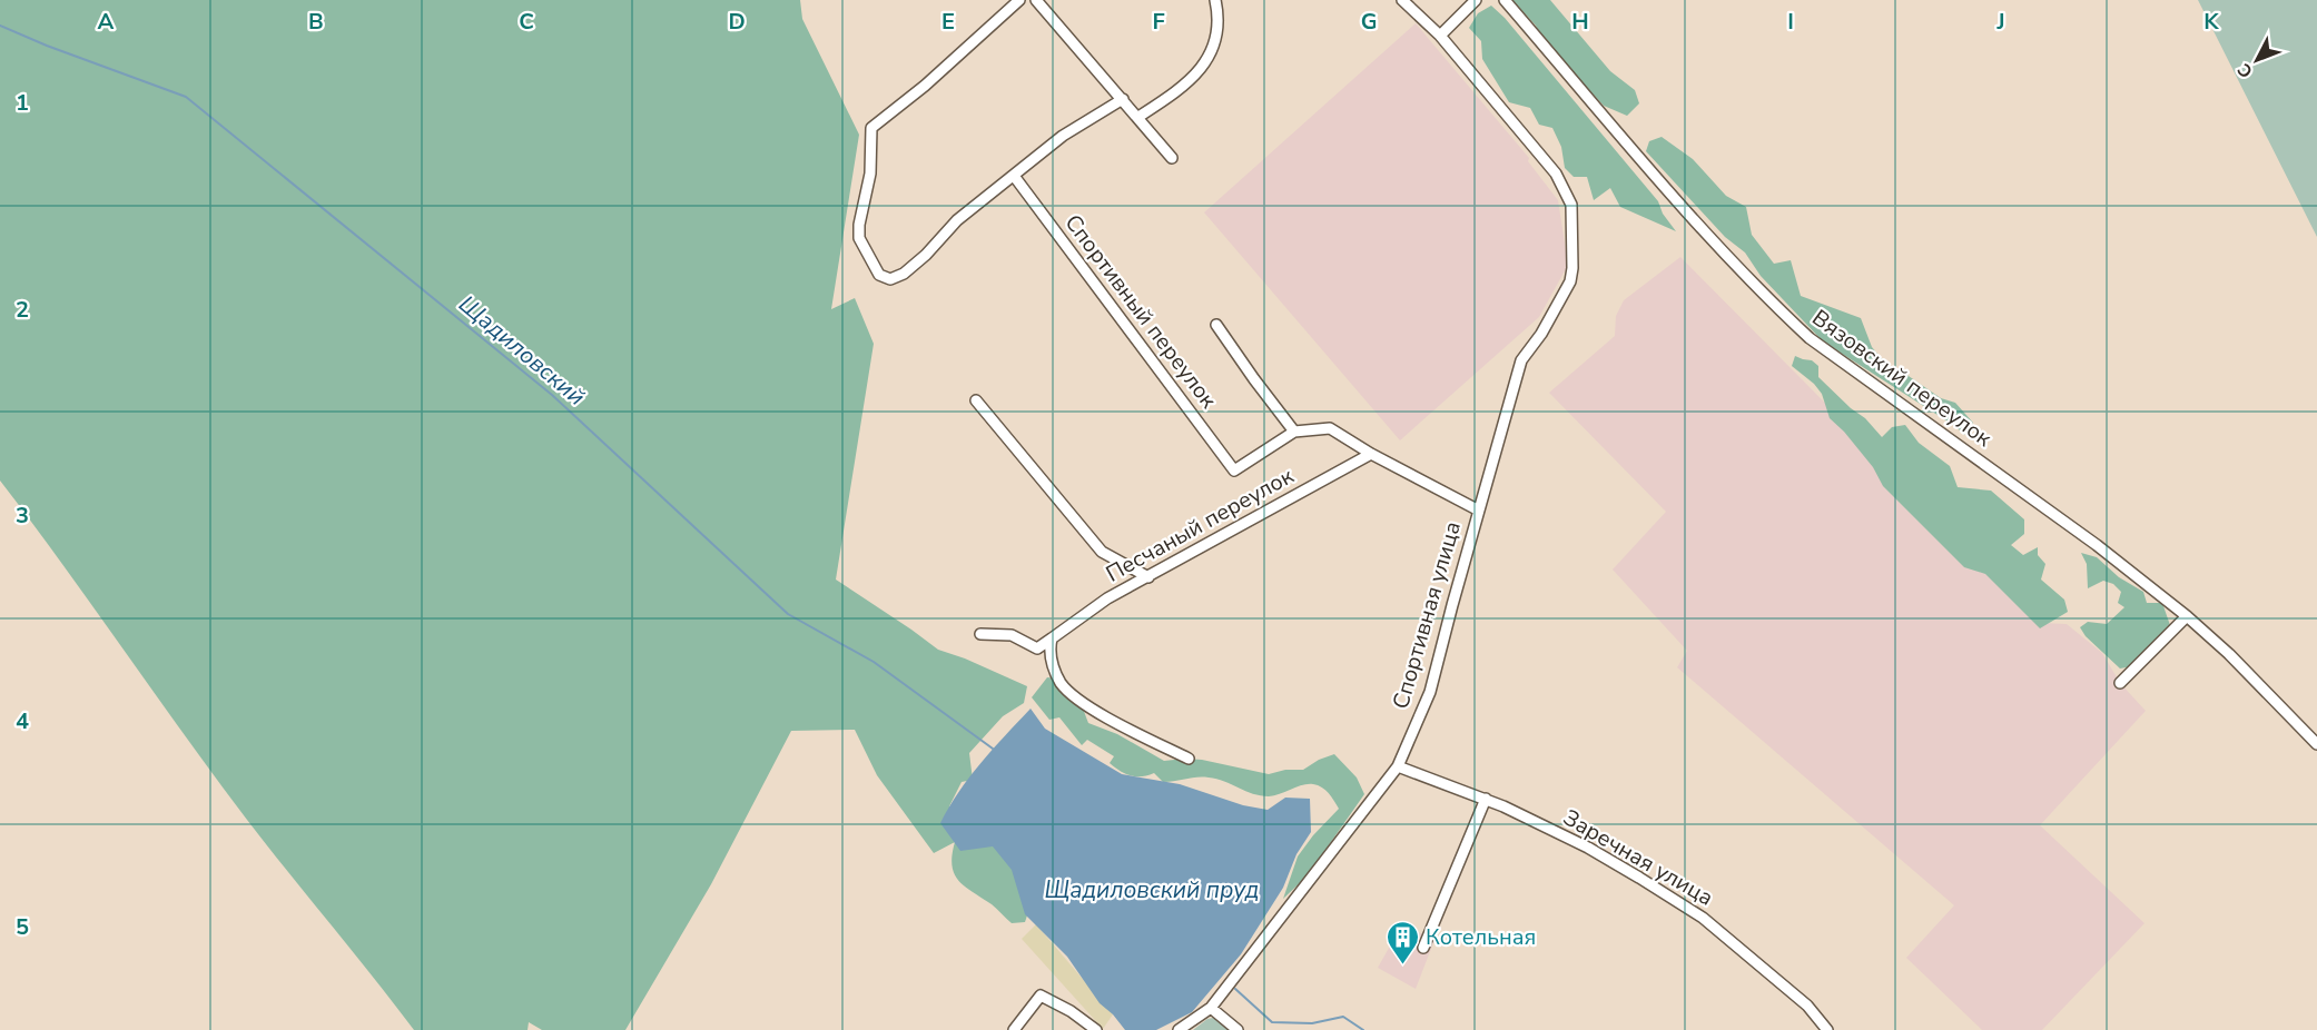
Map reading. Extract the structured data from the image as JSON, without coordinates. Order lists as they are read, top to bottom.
{
  "streets": {
    "street": [
      "Спортивный переулок",
      "Вязовский переулок",
      "Песчаный переулок",
      "Спортивная улица",
      "Заречная улица"
    ]
  },
  "crossings": [
    ["Спортивная улица", "Заречная улица"]
  ],
  "water": ["Щадиловский", "Щадиловский пруд"],
  "places": {
    "building": ["Котельная"]
  },
  "north": "bottom left",
  "grid": {
    "columns": [
      "A",
      "B",
      "C",
      "D",
      "E",
      "F",
      "G",
      "H",
      "I",
      "J",
      "K"
    ],
    "rows": [
      "1",
      "2",
      "3",
      "4",
      "5"
    ]
  }
}
